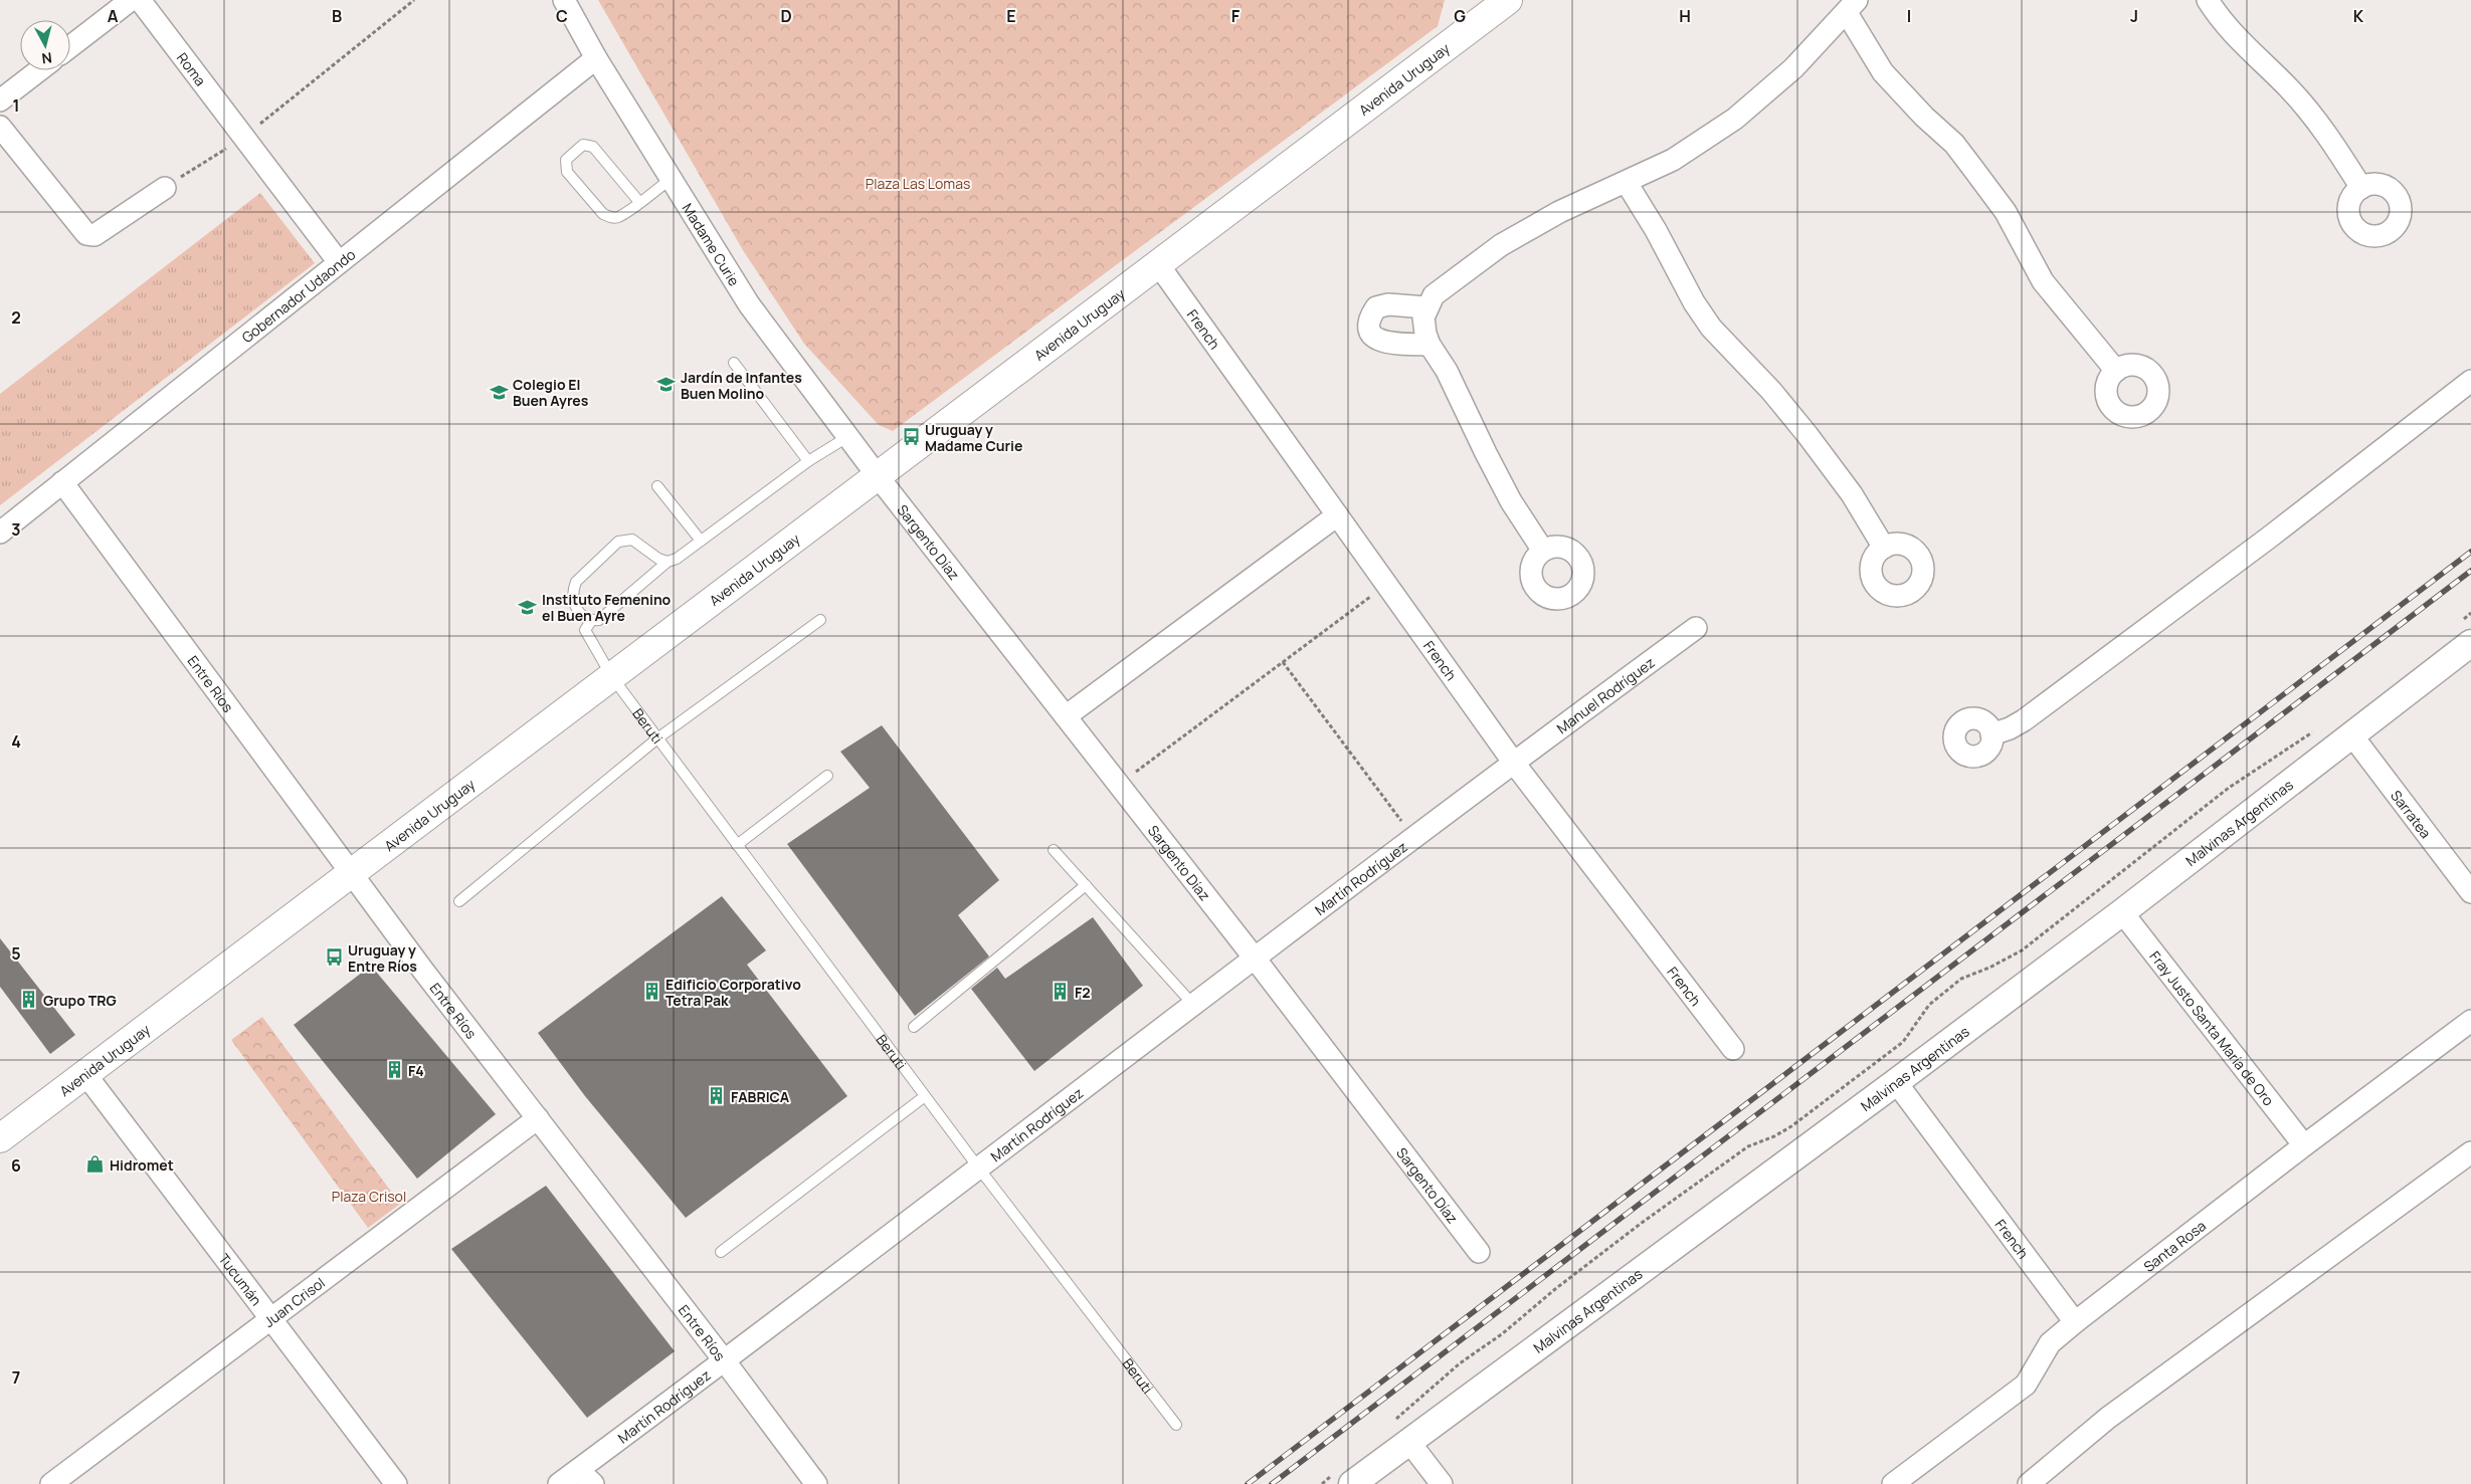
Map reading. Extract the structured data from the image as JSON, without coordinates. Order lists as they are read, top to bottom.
{
  "streets": {
    "main road": ["Avenida Uruguay"],
    "street": [
      "Roma",
      "Madame Curie",
      "Gobernador Udaondo",
      "French",
      "Sargento Díaz",
      "Entre Ríos",
      "Manuel Rodríguez",
      "Sarratea",
      "Malvinas Argentinas",
      "Martín Rodríguez",
      "Fray Justo Santa María de Oro",
      "Santa Rosa",
      "Tucumán",
      "Juan Crisol"
    ],
    "lane": ["Beruti"]
  },
  "crossings": [
    ["Roma", "Gobernador Udaondo"],
    ["Avenida Uruguay", "Madame Curie"],
    ["Avenida Uruguay", "French"],
    ["Avenida Uruguay", "Sargento Díaz"],
    ["Avenida Uruguay", "Entre Ríos"],
    ["Avenida Uruguay", "Beruti"],
    ["Avenida Uruguay", "Tucumán"],
    ["Madame Curie", "Gobernador Udaondo"],
    ["Madame Curie", "Sargento Díaz"],
    ["Gobernador Udaondo", "Entre Ríos"],
    ["French", "Manuel Rodríguez"],
    ["French", "Malvinas Argentinas"],
    ["French", "Martín Rodríguez"],
    ["French", "Santa Rosa"],
    ["Sargento Díaz", "Martín Rodríguez"],
    ["Entre Ríos", "Martín Rodríguez"],
    ["Entre Ríos", "Juan Crisol"],
    ["Manuel Rodríguez", "Martín Rodríguez"],
    ["Beruti", "Martín Rodríguez"],
    ["Sarratea", "Malvinas Argentinas"],
    ["Malvinas Argentinas", "Fray Justo Santa María de Oro"],
    ["Fray Justo Santa María de Oro", "Santa Rosa"],
    ["Tucumán", "Juan Crisol"]
  ],
  "parks": ["Plaza Las Lomas", "Plaza Crisol"],
  "places": {
    "school or university": ["Jardín de Infantes Buen Molino", "Colegio El Buen Ayres", "Instituto Femenino el Buen Ayre"],
    "bus stop": ["Uruguay y Madame Curie", "Uruguay y Entre Ríos"],
    "building": [
      "Edificio Corporativo Tetra Pak",
      "F2",
      "Grupo TRG",
      "F4",
      "FABRICA"
    ],
    "shop": ["Hidromet"]
  },
  "north": "bottom",
  "grid": {
    "columns": [
      "A",
      "B",
      "C",
      "D",
      "E",
      "F",
      "G",
      "H",
      "I",
      "J",
      "K"
    ],
    "rows": [
      "1",
      "2",
      "3",
      "4",
      "5",
      "6",
      "7"
    ]
  }
}
